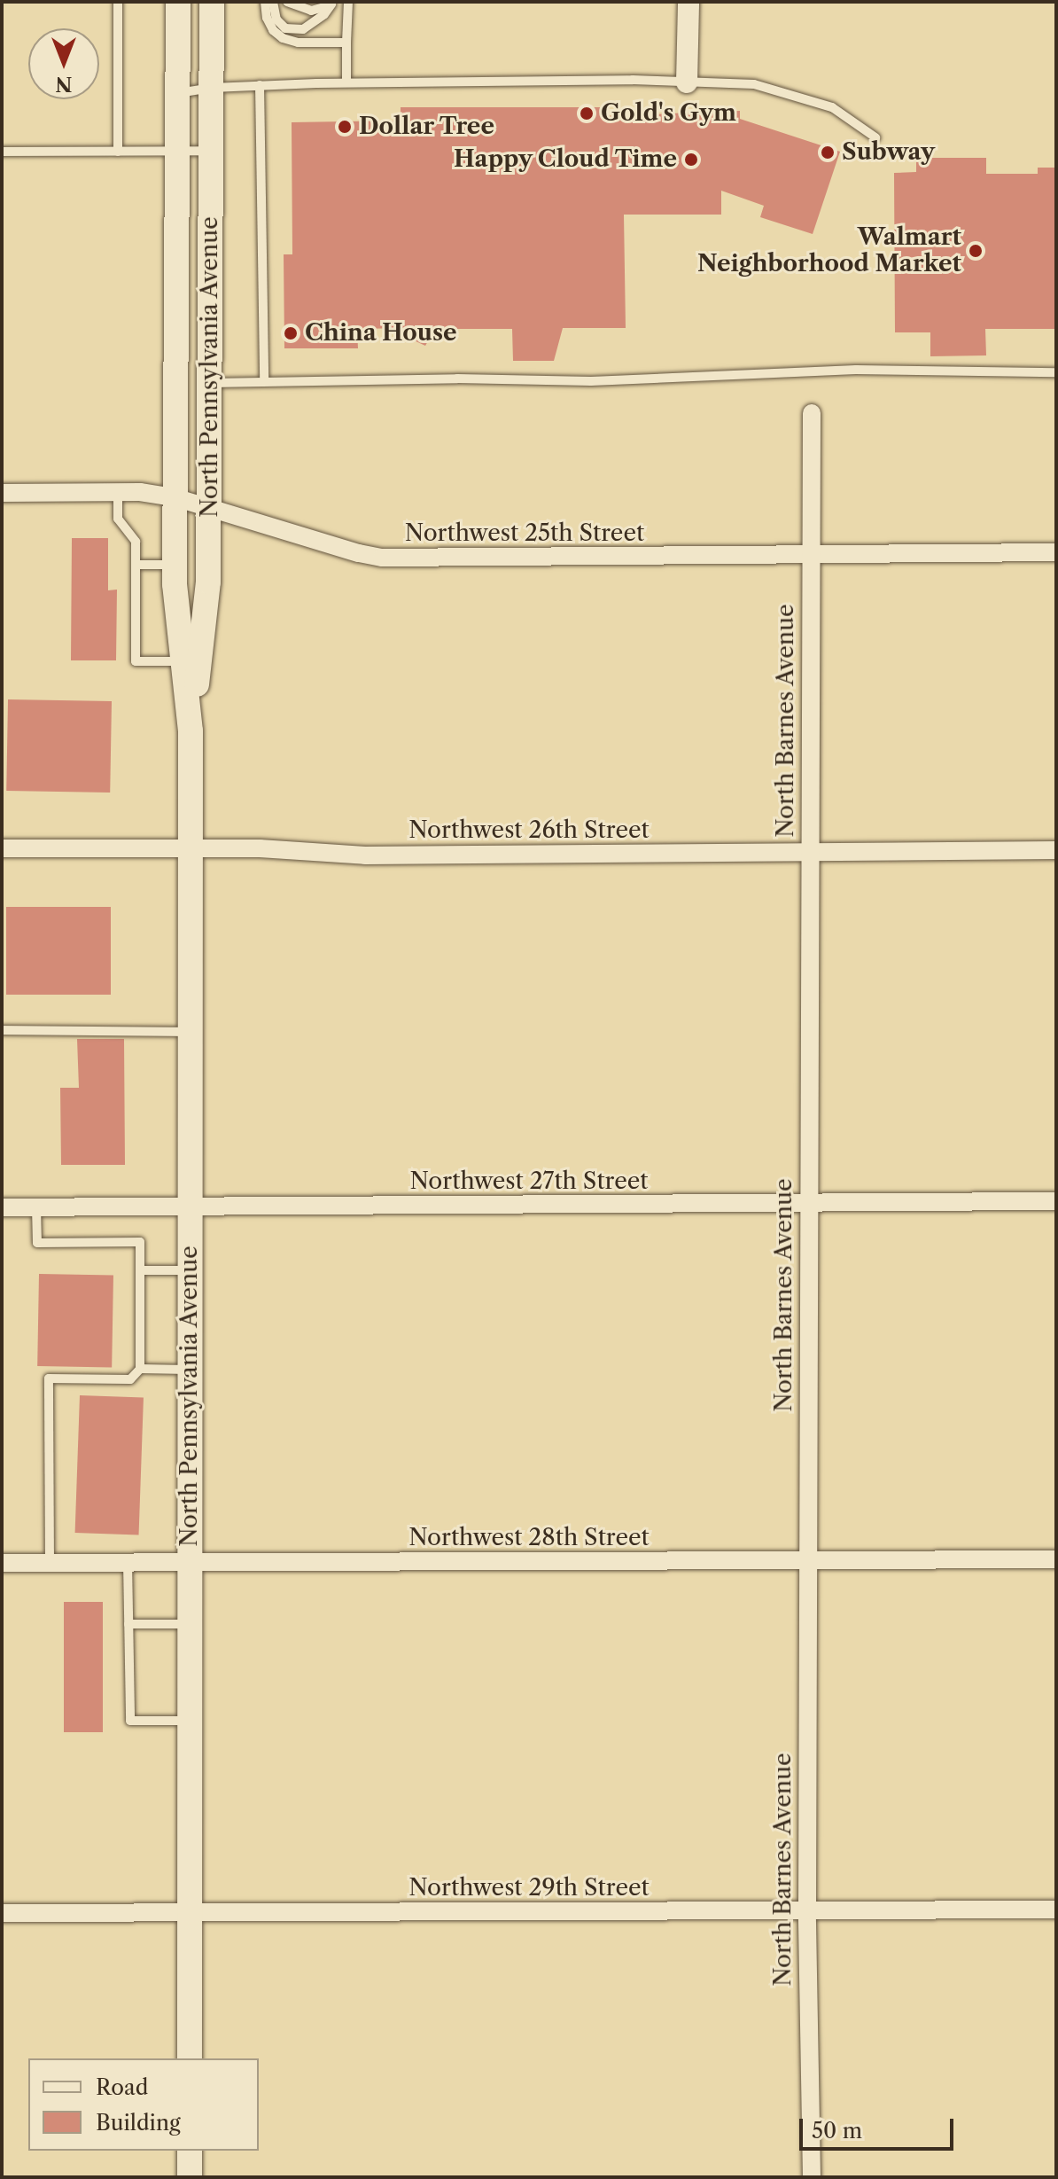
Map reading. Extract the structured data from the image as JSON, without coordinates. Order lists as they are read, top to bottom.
{
  "streets": {
    "main road": ["North Pennsylvania Avenue"],
    "street": [
      "Northwest 25th Street",
      "North Barnes Avenue",
      "Northwest 26th Street",
      "Northwest 27th Street",
      "Northwest 28th Street",
      "Northwest 29th Street"
    ]
  },
  "crossings": [
    ["North Pennsylvania Avenue", "Northwest 25th Street"],
    ["North Pennsylvania Avenue", "Northwest 26th Street"],
    ["North Pennsylvania Avenue", "Northwest 27th Street"],
    ["North Pennsylvania Avenue", "Northwest 28th Street"],
    ["North Pennsylvania Avenue", "Northwest 29th Street"],
    ["Northwest 25th Street", "North Barnes Avenue"],
    ["North Barnes Avenue", "Northwest 26th Street"],
    ["North Barnes Avenue", "Northwest 27th Street"],
    ["North Barnes Avenue", "Northwest 28th Street"],
    ["North Barnes Avenue", "Northwest 29th Street"]
  ],
  "places": [
    "Gold's Gym",
    "Dollar Tree",
    "Subway",
    "Happy Cloud Time",
    "Walmart Neighborhood Market",
    "China House"
  ],
  "legend": ["Road", "Building"],
  "scale_bar": "50 m",
  "north": "bottom"
}
